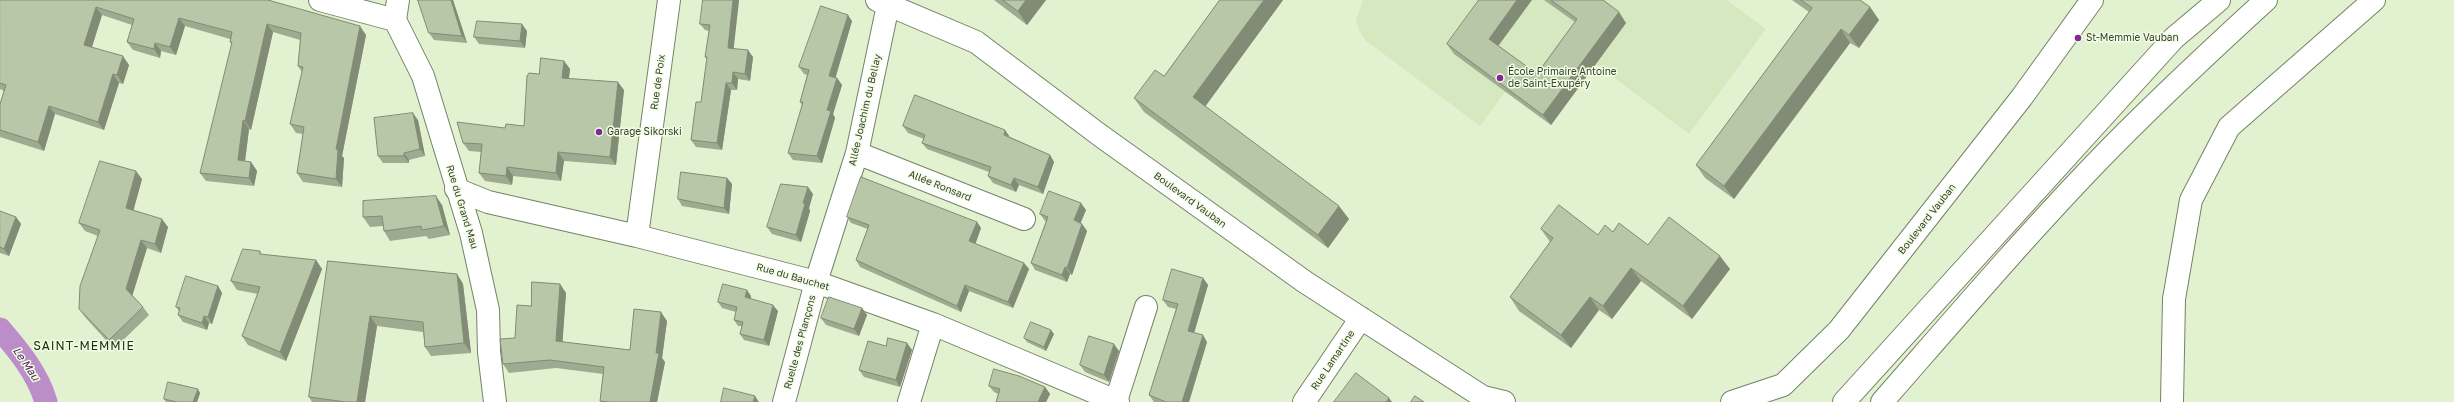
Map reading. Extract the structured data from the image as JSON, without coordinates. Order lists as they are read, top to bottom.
{
  "streets": {
    "street": [
      "Rue de Poix",
      "Allée Joachim du Bellay",
      "Allée Ronsard",
      "Boulevard Vauban",
      "Rue du Grand Mau",
      "Rue du Bauchet",
      "Ruelle des Plançons",
      "Rue Lamartine"
    ]
  },
  "crossings": [
    ["Rue de Poix", "Rue du Bauchet"],
    ["Allée Joachim du Bellay", "Allée Ronsard"],
    ["Allée Joachim du Bellay", "Boulevard Vauban"],
    ["Allée Joachim du Bellay", "Rue du Bauchet"],
    ["Allée Joachim du Bellay", "Ruelle des Plançons"],
    ["Boulevard Vauban", "Rue Lamartine"],
    ["Rue du Grand Mau", "Rue du Bauchet"],
    ["Rue du Bauchet", "Ruelle des Plançons"]
  ],
  "districts": ["SAINT-MEMMIE"],
  "water": ["Le Mau"],
  "places": ["St-Memmie Vauban", "École Primaire Antoine de Saint-Exupéry", "Garage Sikorski"]
}
